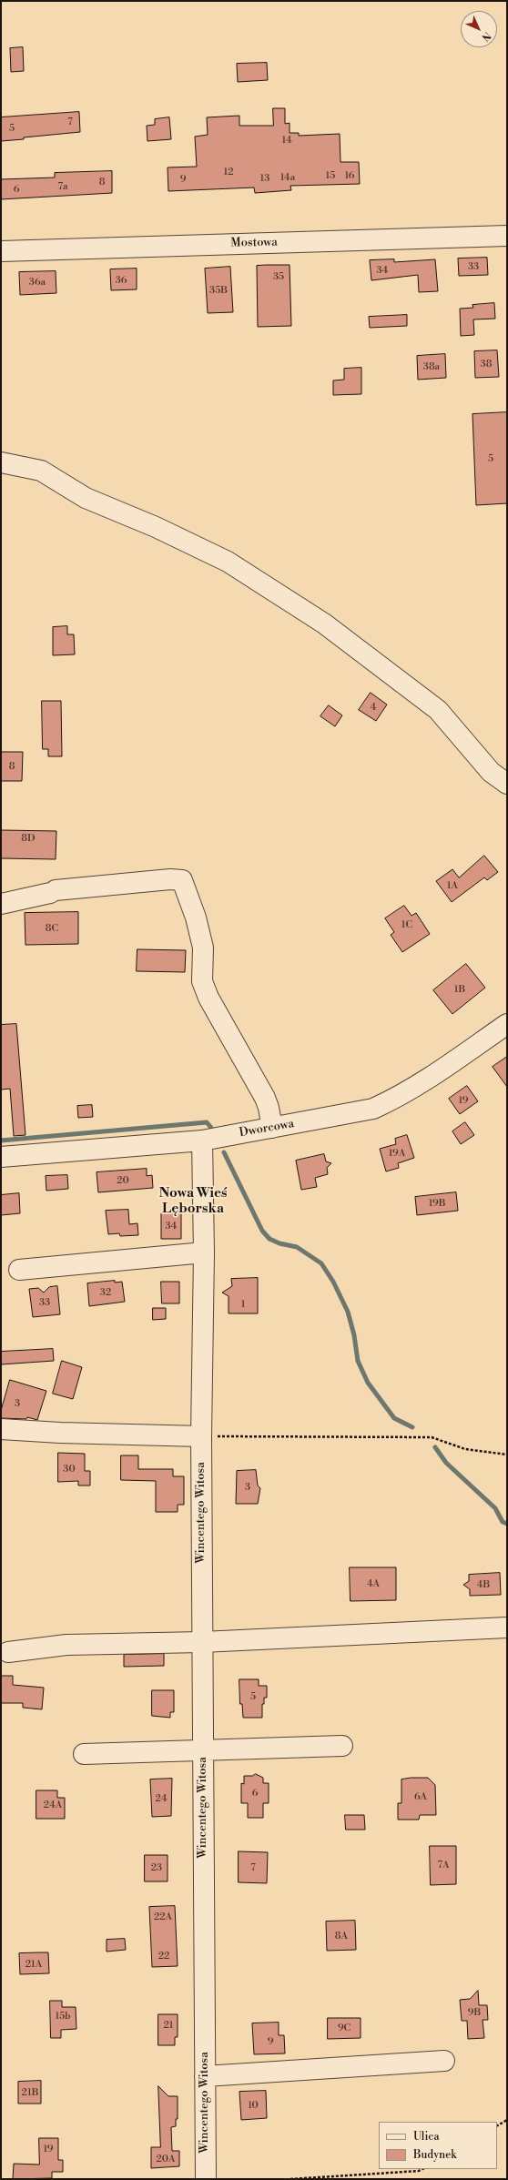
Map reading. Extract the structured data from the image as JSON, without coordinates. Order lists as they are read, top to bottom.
{
  "streets": {
    "street": ["Mostowa", "Dworcowa", "Wincentego Witosa"]
  },
  "crossings": [
    ["Dworcowa", "Wincentego Witosa"]
  ],
  "districts": ["Nowa Wieś Lęborska"],
  "house_numbers": [
    "7",
    "5",
    "14",
    "12",
    "15",
    "16",
    "14a",
    "13",
    "9",
    "8",
    "7a",
    "6",
    "33",
    "34",
    "35",
    "36",
    "36a",
    "35B",
    "38",
    "38a",
    "5",
    "4",
    "8",
    "8D",
    "1A",
    "1C",
    "8C",
    "1B",
    "19",
    "19A",
    "20",
    "19B",
    "34",
    "32",
    "33",
    "1",
    "3",
    "30",
    "3",
    "4A",
    "4B",
    "5",
    "6",
    "6A",
    "24",
    "24A",
    "7A",
    "23",
    "7",
    "22A",
    "8A",
    "22",
    "21A",
    "9B",
    "15b",
    "21",
    "9C",
    "9",
    "21B",
    "10",
    "19",
    "20A"
  ],
  "legend": ["Ulica", "Budynek"],
  "north": "bottom right"
}
